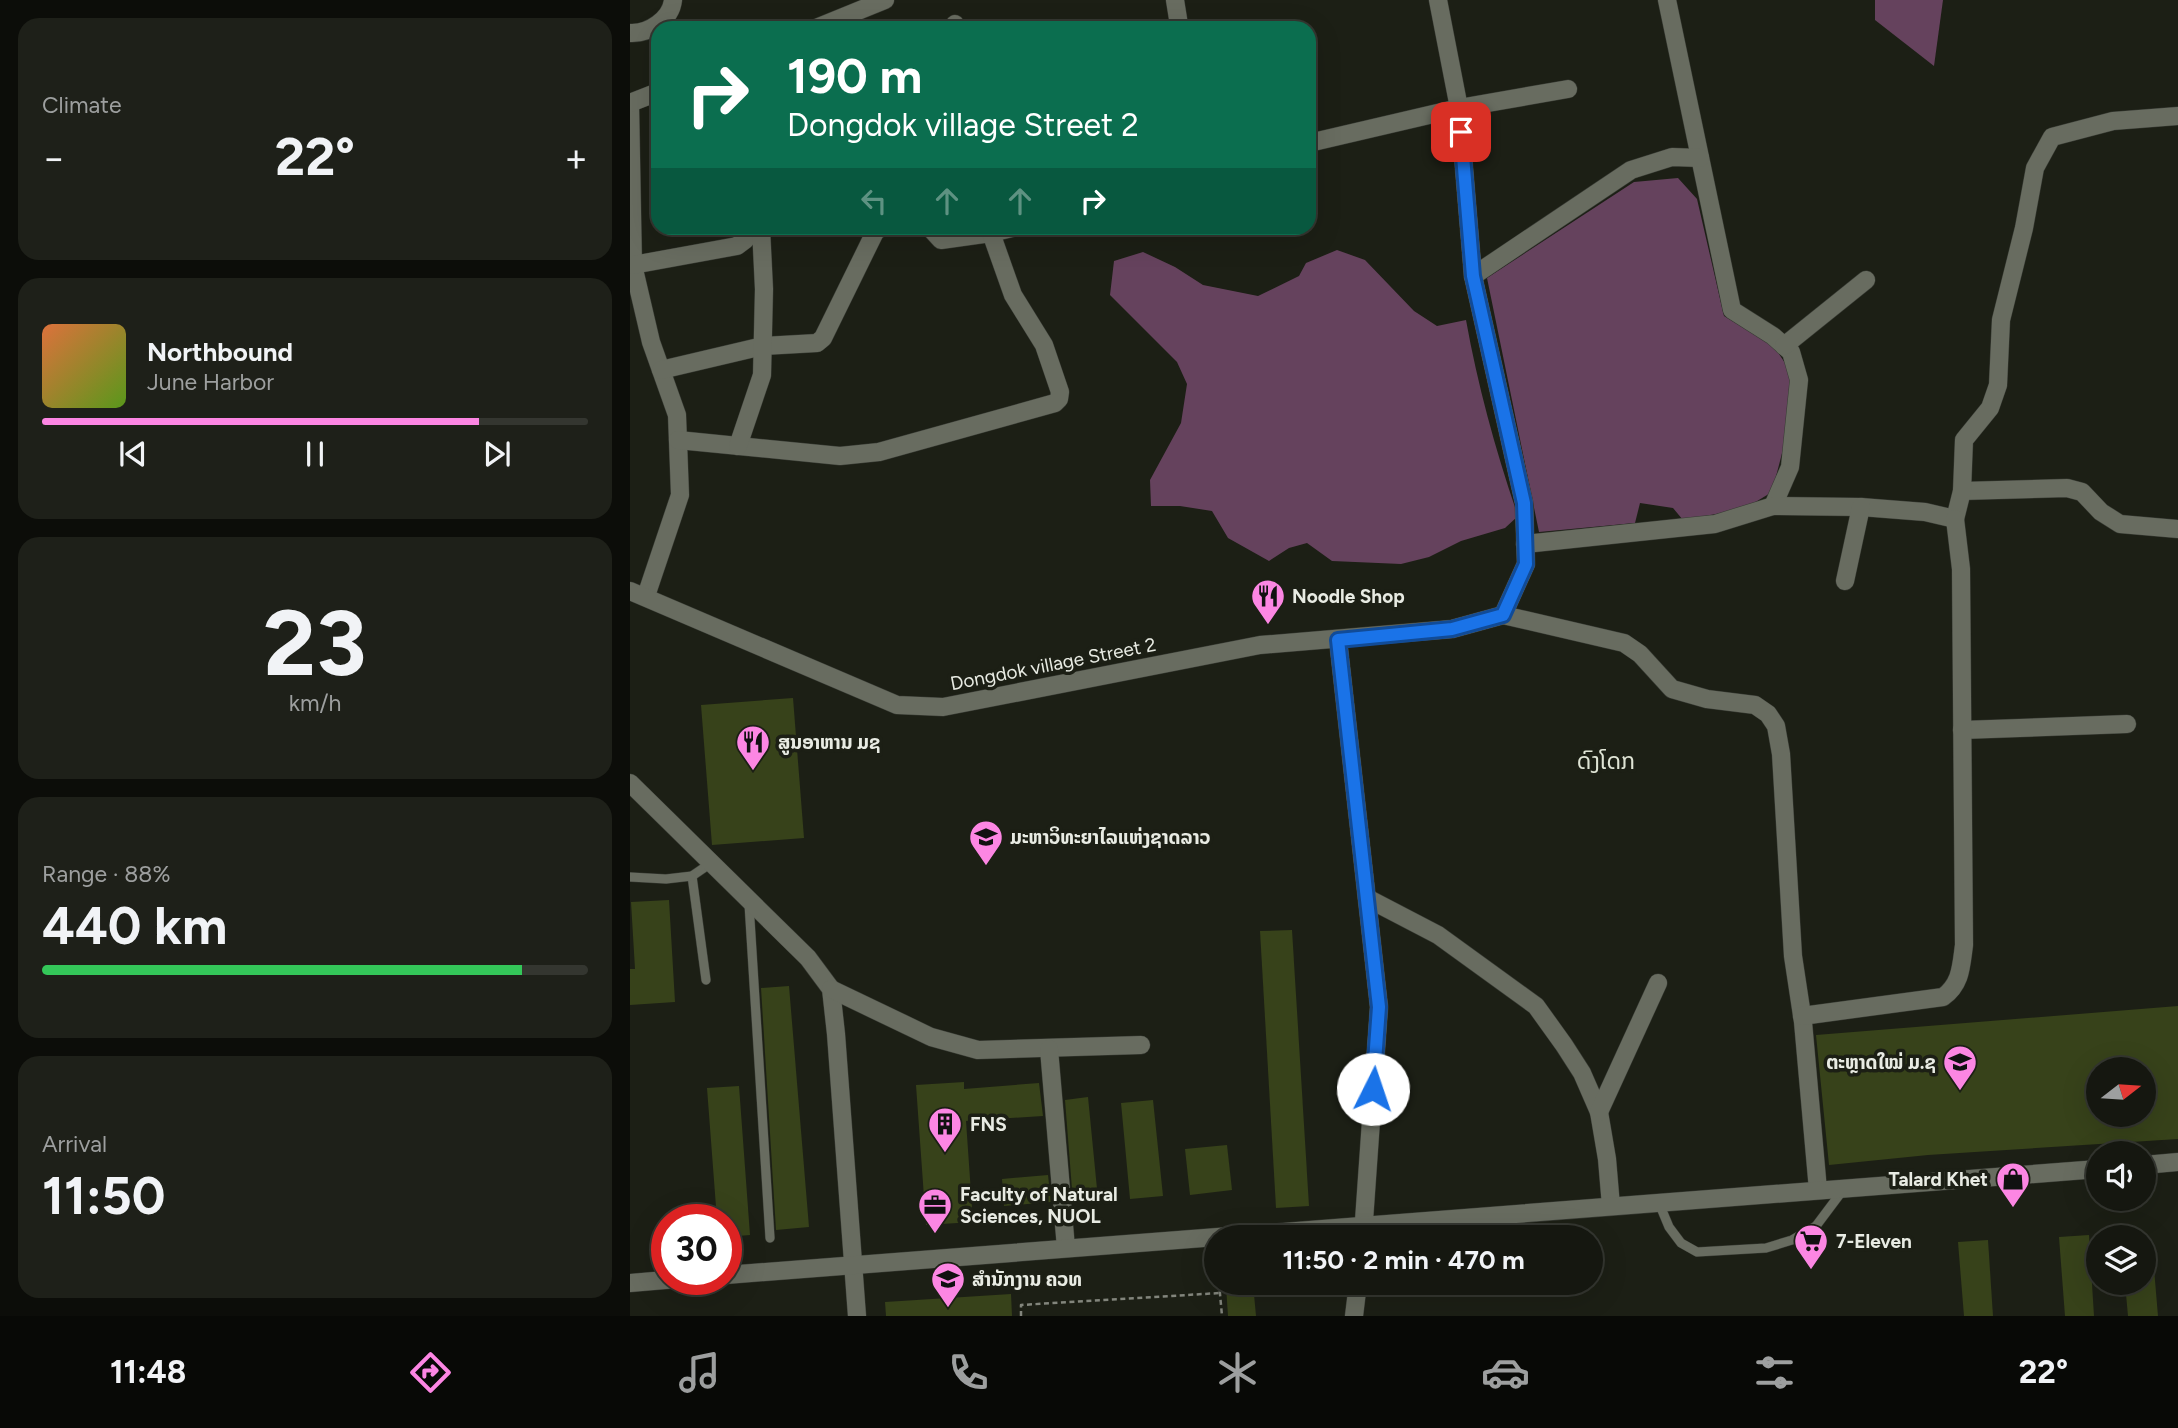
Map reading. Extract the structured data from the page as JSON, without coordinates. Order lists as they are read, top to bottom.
{
  "streets": {
    "street": ["Dongdok village Street 2"]
  },
  "districts": ["ດົງໂດກ"],
  "places": {
    "restaurant": ["Noodle Shop", "ສູນອາຫານ ມຊ"],
    "school or university": ["ມະຫາວິທະຍາໄລແຫ່ງຊາດລາວ", "ຕະຫຼາດໃໝ່ ມ.ຊ", "ສຳນັກງານ ຄວທ"],
    "building": ["FNS"],
    "shop": ["Talard Khet"],
    "office": ["Faculty of Natural Sciences, NUOL"],
    "supermarket": ["7-Eleven"]
  },
  "north": "right",
  "page": {
    "tile": [
      "Climate",
      ["23", "km/h"],
      ["Range · 88%", "440 km"],
      ["Arrival", "11:50"]
    ],
    "turn": ["190 m", "Dongdok village Street 2"],
    "heat": ["−", "22°", "+"],
    "song": ["Northbound", "June Harbor"],
    "limit": "30",
    "trip": "11:50 · 2 min · 470 m",
    "tabs": ["11:48", "22°"]
  }
}
